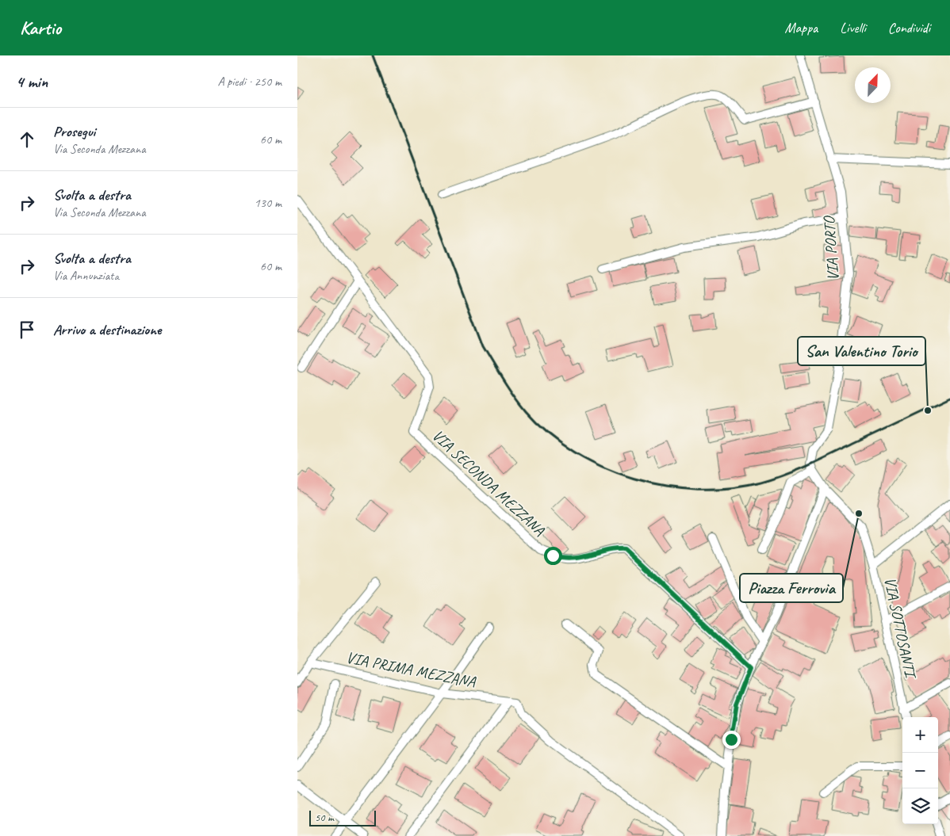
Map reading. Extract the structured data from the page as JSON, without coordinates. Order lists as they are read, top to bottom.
{
  "streets": {
    "street": [
      "VIA PORTO",
      "VIA SECONDA MEZZANA",
      "VIA SOTTOSANTI",
      "VIA PRIMA MEZZANA"
    ]
  },
  "places": ["San Valentino Torio", "Piazza Ferrovia"],
  "scale_bar": "50 m",
  "north": "top right",
  "page": {
    "header": "Kartio",
    "nav": ["Mappa", "Livelli", "Condividi"],
    "heading": ["4 min", "A piedi · 250 m"],
    "list": [
      ["Prosegui", "Via Seconda Mezzana", "60 m"],
      ["Svolta a destra", "Via Seconda Mezzana", "130 m"],
      ["Svolta a destra", "Via Annunziata", "60 m"],
      "Arrivo a destinazione"
    ],
    "map_buttons": ["+", "−"],
    "scale": "50 m"
  }
}
